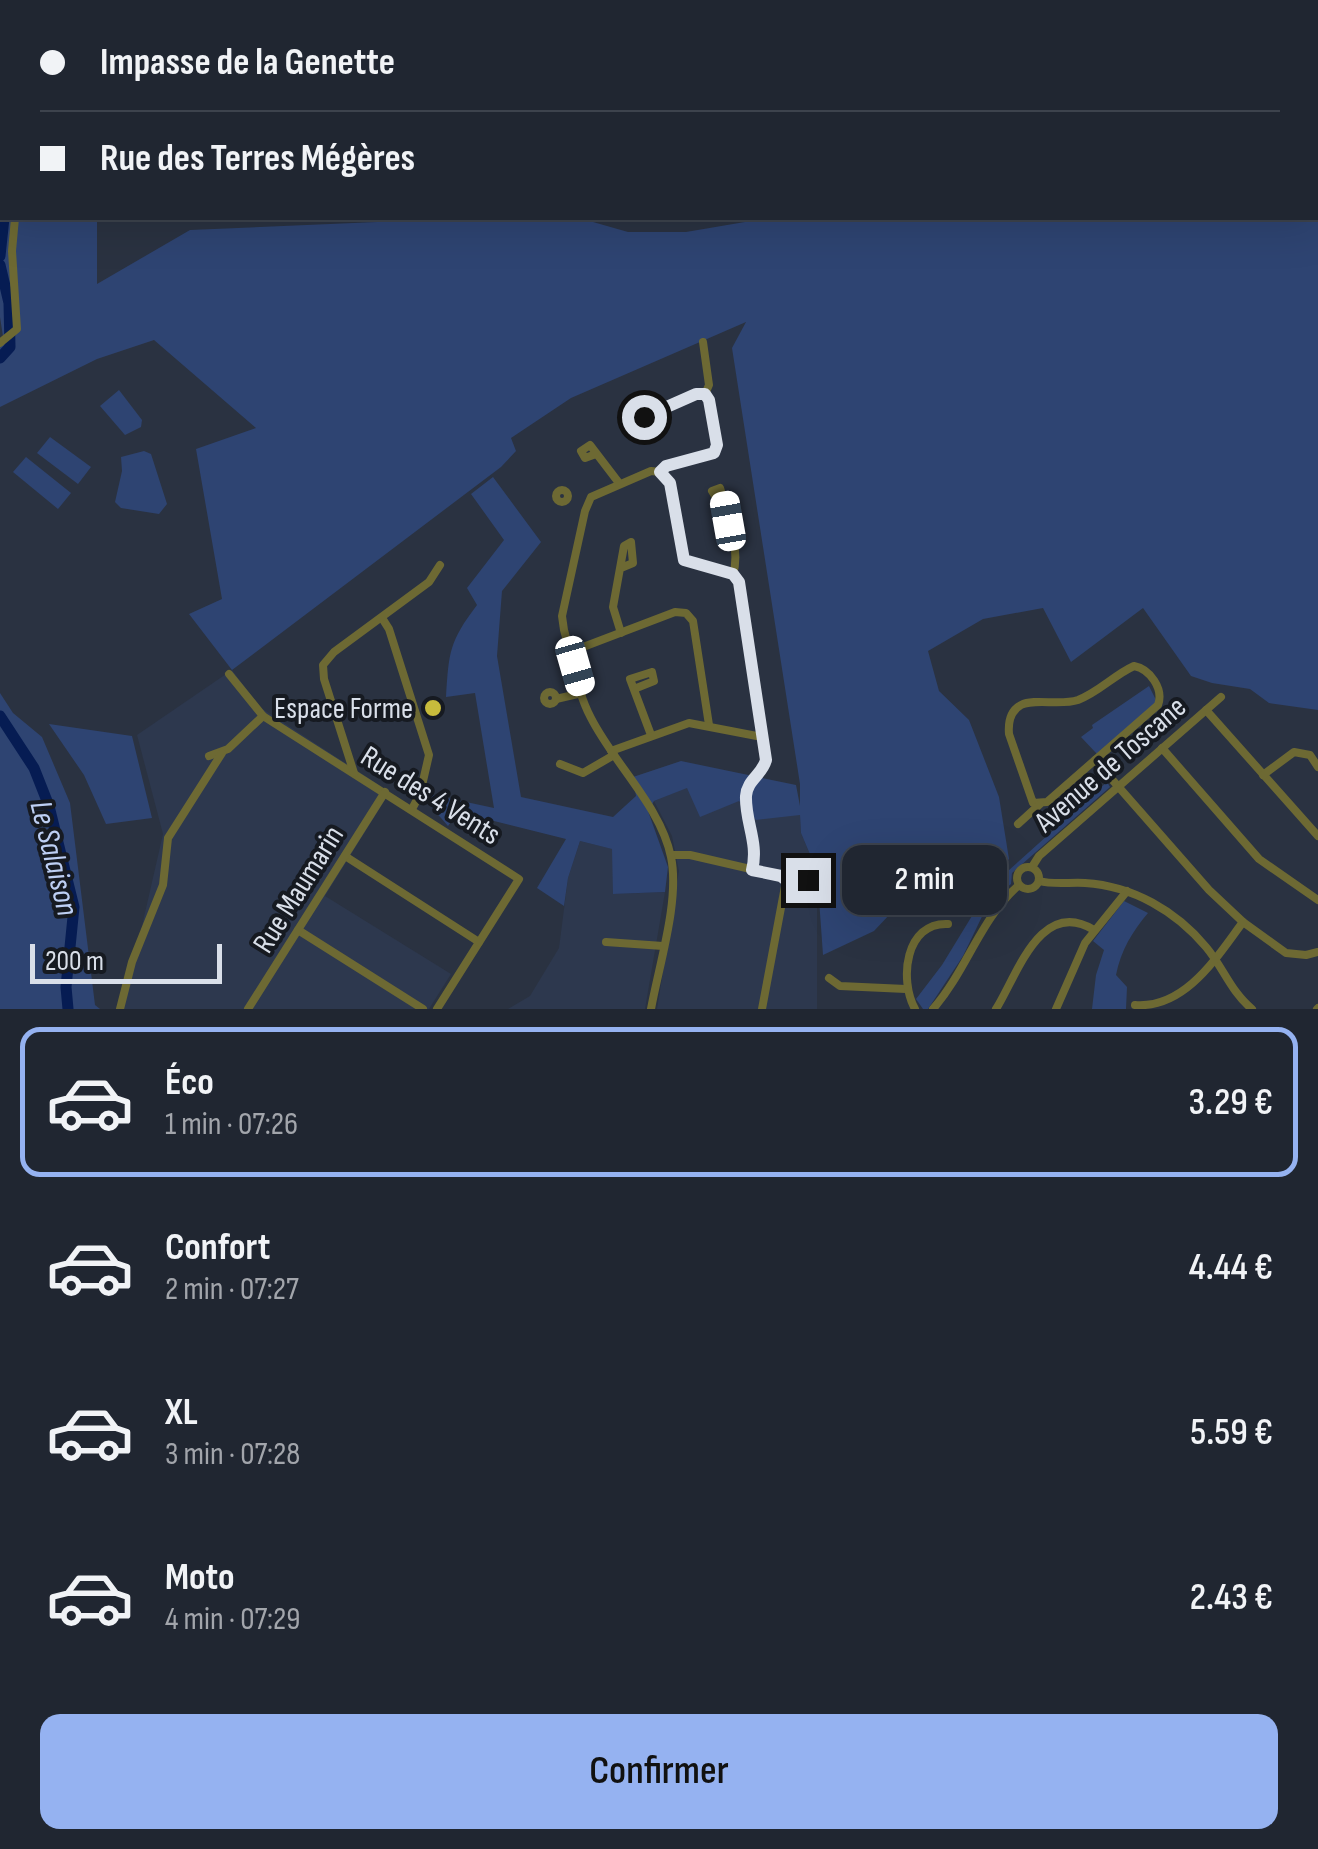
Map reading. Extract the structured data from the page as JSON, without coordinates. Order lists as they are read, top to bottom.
{
  "streets": {
    "street": ["Avenue de Toscane", "Rue des 4 Vents", "Rue Maumarin"]
  },
  "crossings": [
    ["Rue des 4 Vents", "Rue Maumarin"]
  ],
  "water": ["Le Salaison"],
  "places": ["Espace Forme"],
  "scale_bar": "200 m",
  "page": {
    "banner": ["Impasse de la Genette", "Rue des Terres Mégères"],
    "bubble": "2 min",
    "scale": "200 m",
    "list": [
      {
        "name": "Éco",
        "note": "1 min · 07:26",
        "value": "3.29 €"
      },
      {
        "name": "Confort",
        "note": "2 min · 07:27",
        "value": "4.44 €"
      },
      {
        "name": "XL",
        "note": "3 min · 07:28",
        "value": "5.59 €"
      },
      {
        "name": "Moto",
        "note": "4 min · 07:29",
        "value": "2.43 €"
      }
    ],
    "buttons": "Confirmer"
  }
}
